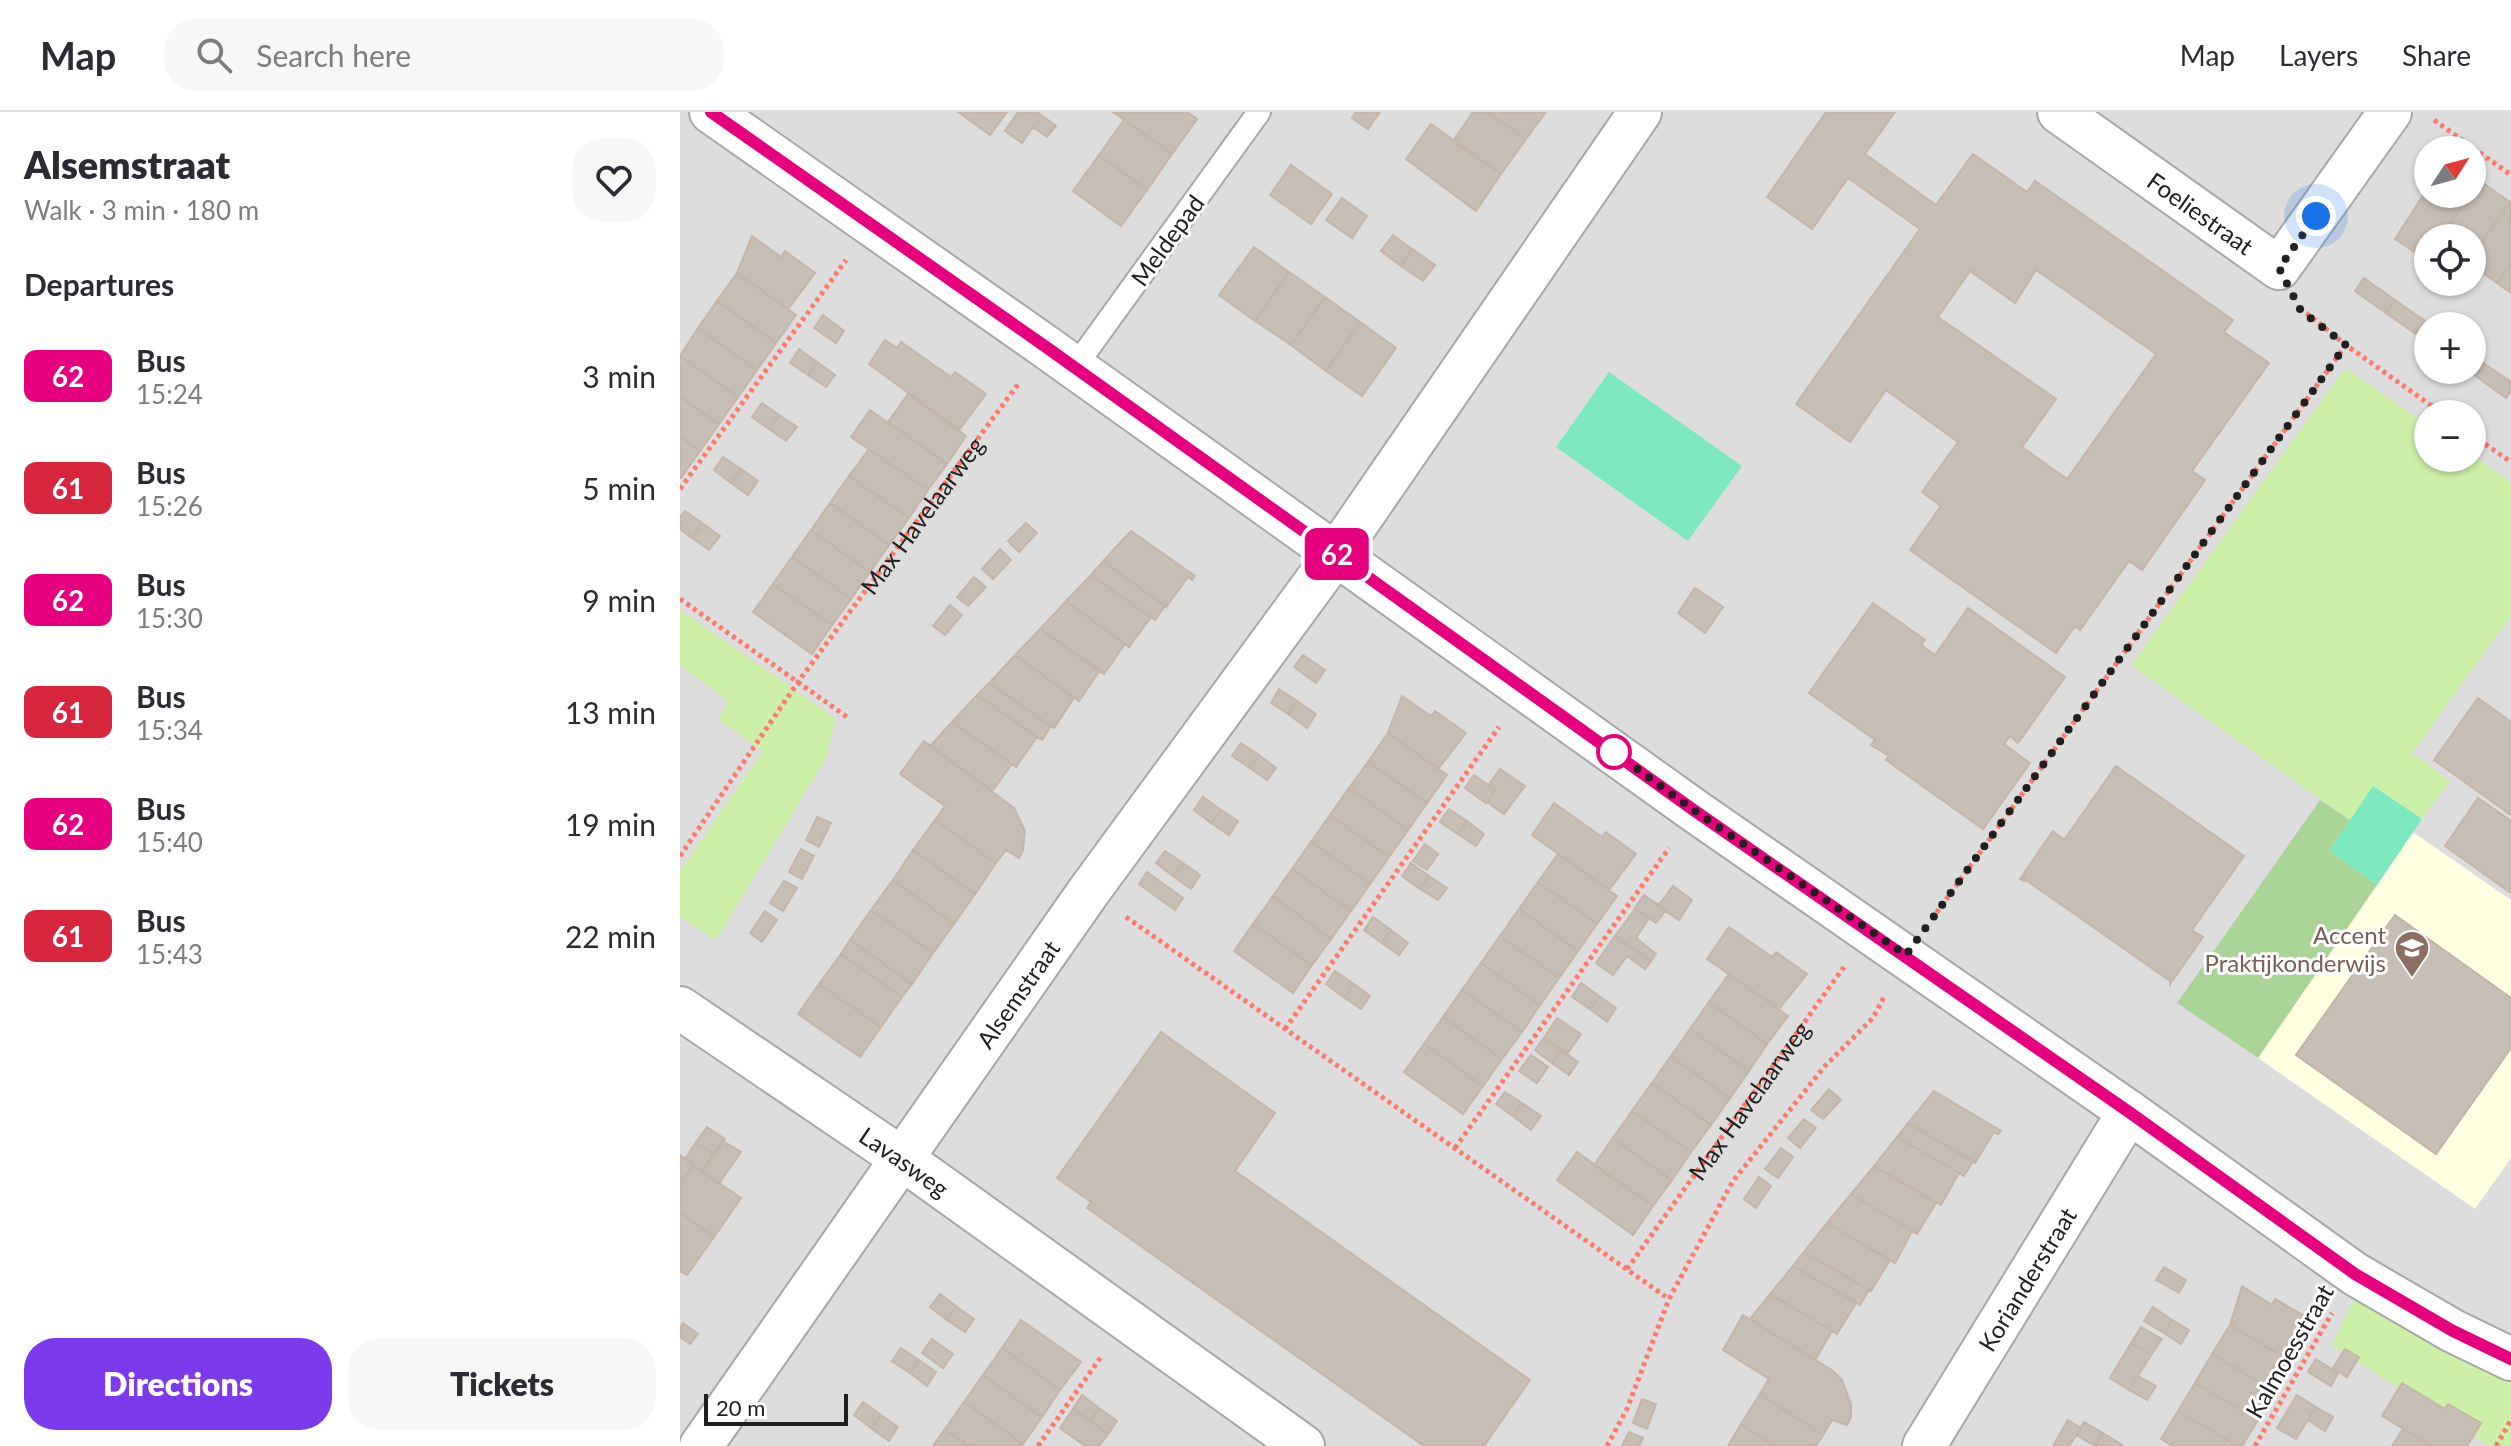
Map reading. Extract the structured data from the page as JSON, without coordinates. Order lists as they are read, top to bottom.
{
  "streets": {
    "street": [
      "Foeliestraat",
      "Alsemstraat",
      "Lavasweg",
      "Korianderstraat"
    ],
    "lane": ["Meldepad"],
    "path": ["Max Havelaarweg", "Kalmoesstraat"]
  },
  "crossings": [
    ["Meldepad", "Max Havelaarweg"],
    ["Alsemstraat", "Lavasweg"]
  ],
  "places": {
    "school or university": ["Accent Praktijkonderwijs"]
  },
  "lines": ["bus line 62"],
  "scale_bar": "20 m",
  "north": "top right",
  "page": {
    "header": "Map",
    "search": "Search here",
    "nav": ["Map", "Layers", "Share"],
    "heading": [
      ["Alsemstraat", "Walk · 3 min · 180 m"],
      "Departures"
    ],
    "on_map": "62",
    "map_buttons": ["+", "−"],
    "list": [
      {
        "mark": "62",
        "name": "Bus",
        "note": "15:24",
        "value": "3 min"
      },
      {
        "mark": "61",
        "name": "Bus",
        "note": "15:26",
        "value": "5 min"
      },
      {
        "mark": "62",
        "name": "Bus",
        "note": "15:30",
        "value": "9 min"
      },
      {
        "mark": "61",
        "name": "Bus",
        "note": "15:34",
        "value": "13 min"
      },
      {
        "mark": "62",
        "name": "Bus",
        "note": "15:40",
        "value": "19 min"
      },
      {
        "mark": "61",
        "name": "Bus",
        "note": "15:43",
        "value": "22 min"
      }
    ],
    "buttons": ["Directions", "Tickets"],
    "scale": "20 m"
  }
}
